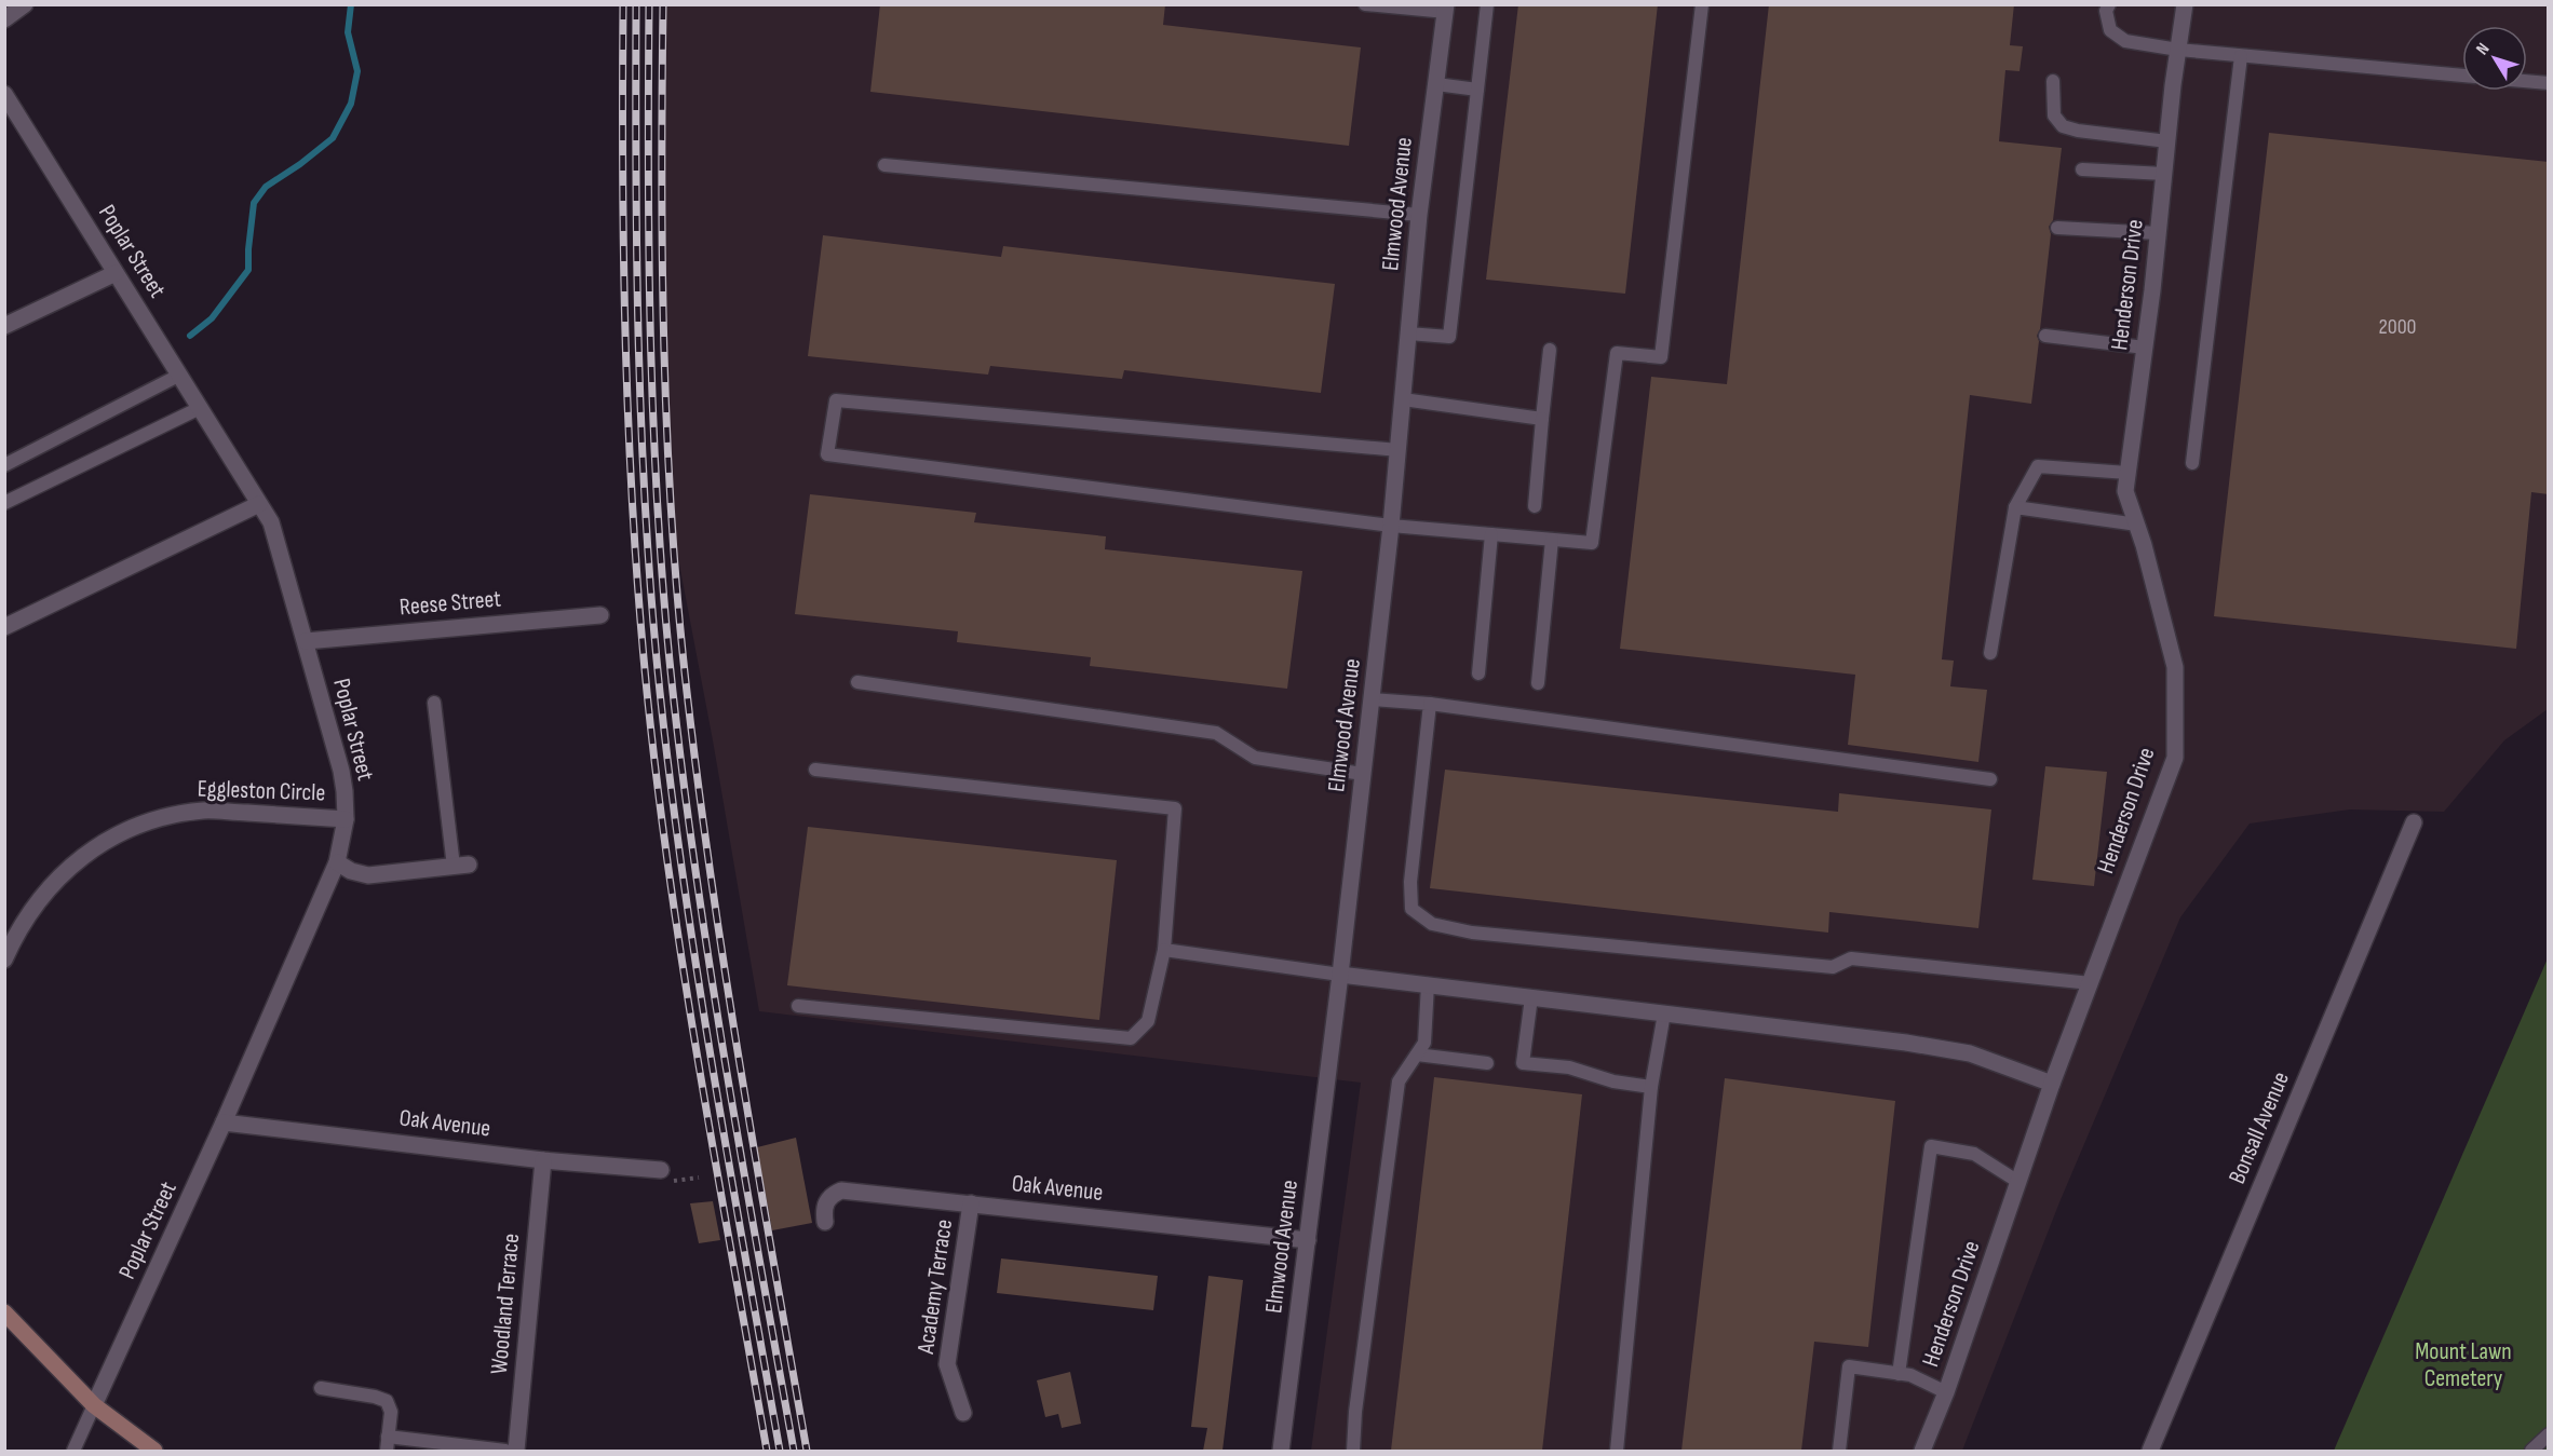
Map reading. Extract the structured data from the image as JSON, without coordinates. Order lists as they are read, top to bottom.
{
  "streets": {
    "street": [
      "Elmwood Avenue",
      "Poplar Street",
      "Henderson Drive",
      "Reese Street",
      "Eggleston Circle",
      "Oak Avenue",
      "Bonsall Avenue",
      "Academy Terrace",
      "Woodland Terrace"
    ]
  },
  "crossings": [
    ["Elmwood Avenue", "Oak Avenue"],
    ["Poplar Street", "Reese Street"],
    ["Poplar Street", "Eggleston Circle"],
    ["Poplar Street", "Oak Avenue"],
    ["Oak Avenue", "Academy Terrace"],
    ["Oak Avenue", "Woodland Terrace"]
  ],
  "parks": ["Mount Lawn Cemetery"],
  "house_numbers": ["2000"],
  "north": "top left"
}
